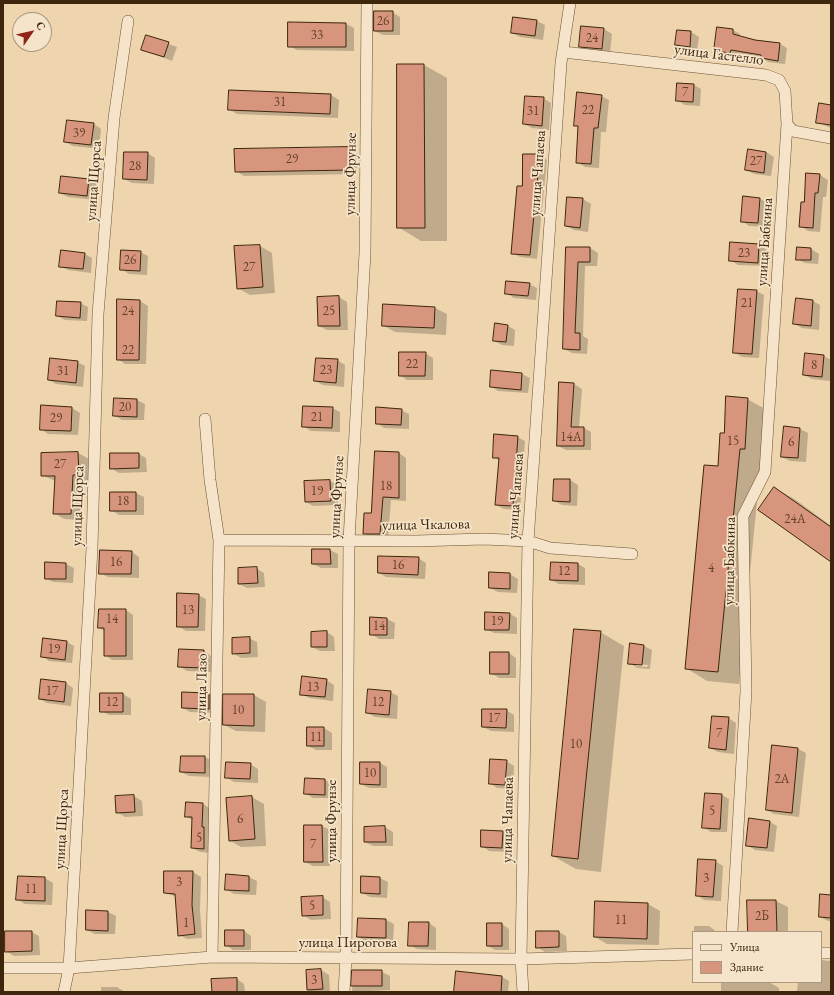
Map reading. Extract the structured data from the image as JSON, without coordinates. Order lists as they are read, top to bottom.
{
  "streets": {
    "street": [
      "улица Гастелло",
      "улица Чапаева",
      "улица Фрунзе",
      "улица Щорса",
      "улица Бабкина",
      "улица Чкалова",
      "улица Лазо",
      "улица Пирогова"
    ]
  },
  "crossings": [
    ["улица Гастелло", "улица Чапаева"],
    ["улица Гастелло", "улица Бабкина"],
    ["улица Чапаева", "улица Чкалова"],
    ["улица Чапаева", "улица Пирогова"],
    ["улица Фрунзе", "улица Чкалова"],
    ["улица Фрунзе", "улица Пирогова"],
    ["улица Щорса", "улица Пирогова"],
    ["улица Чкалова", "улица Лазо"],
    ["улица Лазо", "улица Пирогова"]
  ],
  "house_numbers": [
    "26",
    "33",
    "24",
    "7",
    "31",
    "22",
    "31",
    "39",
    "29",
    "27",
    "28",
    "23",
    "26",
    "27",
    "21",
    "24",
    "25",
    "22",
    "22",
    "8",
    "23",
    "31",
    "20",
    "21",
    "29",
    "14А",
    "15",
    "6",
    "27",
    "18",
    "19",
    "18",
    "24А",
    "16",
    "16",
    "4",
    "12",
    "13",
    "14",
    "19",
    "14",
    "19",
    "13",
    "17",
    "12",
    "12",
    "10",
    "17",
    "7",
    "11",
    "10",
    "10",
    "2А",
    "5",
    "6",
    "5",
    "7",
    "3",
    "3",
    "11",
    "5",
    "2Б",
    "11",
    "1",
    "3"
  ],
  "legend": ["Улица", "Здание"],
  "north": "top right"
}
